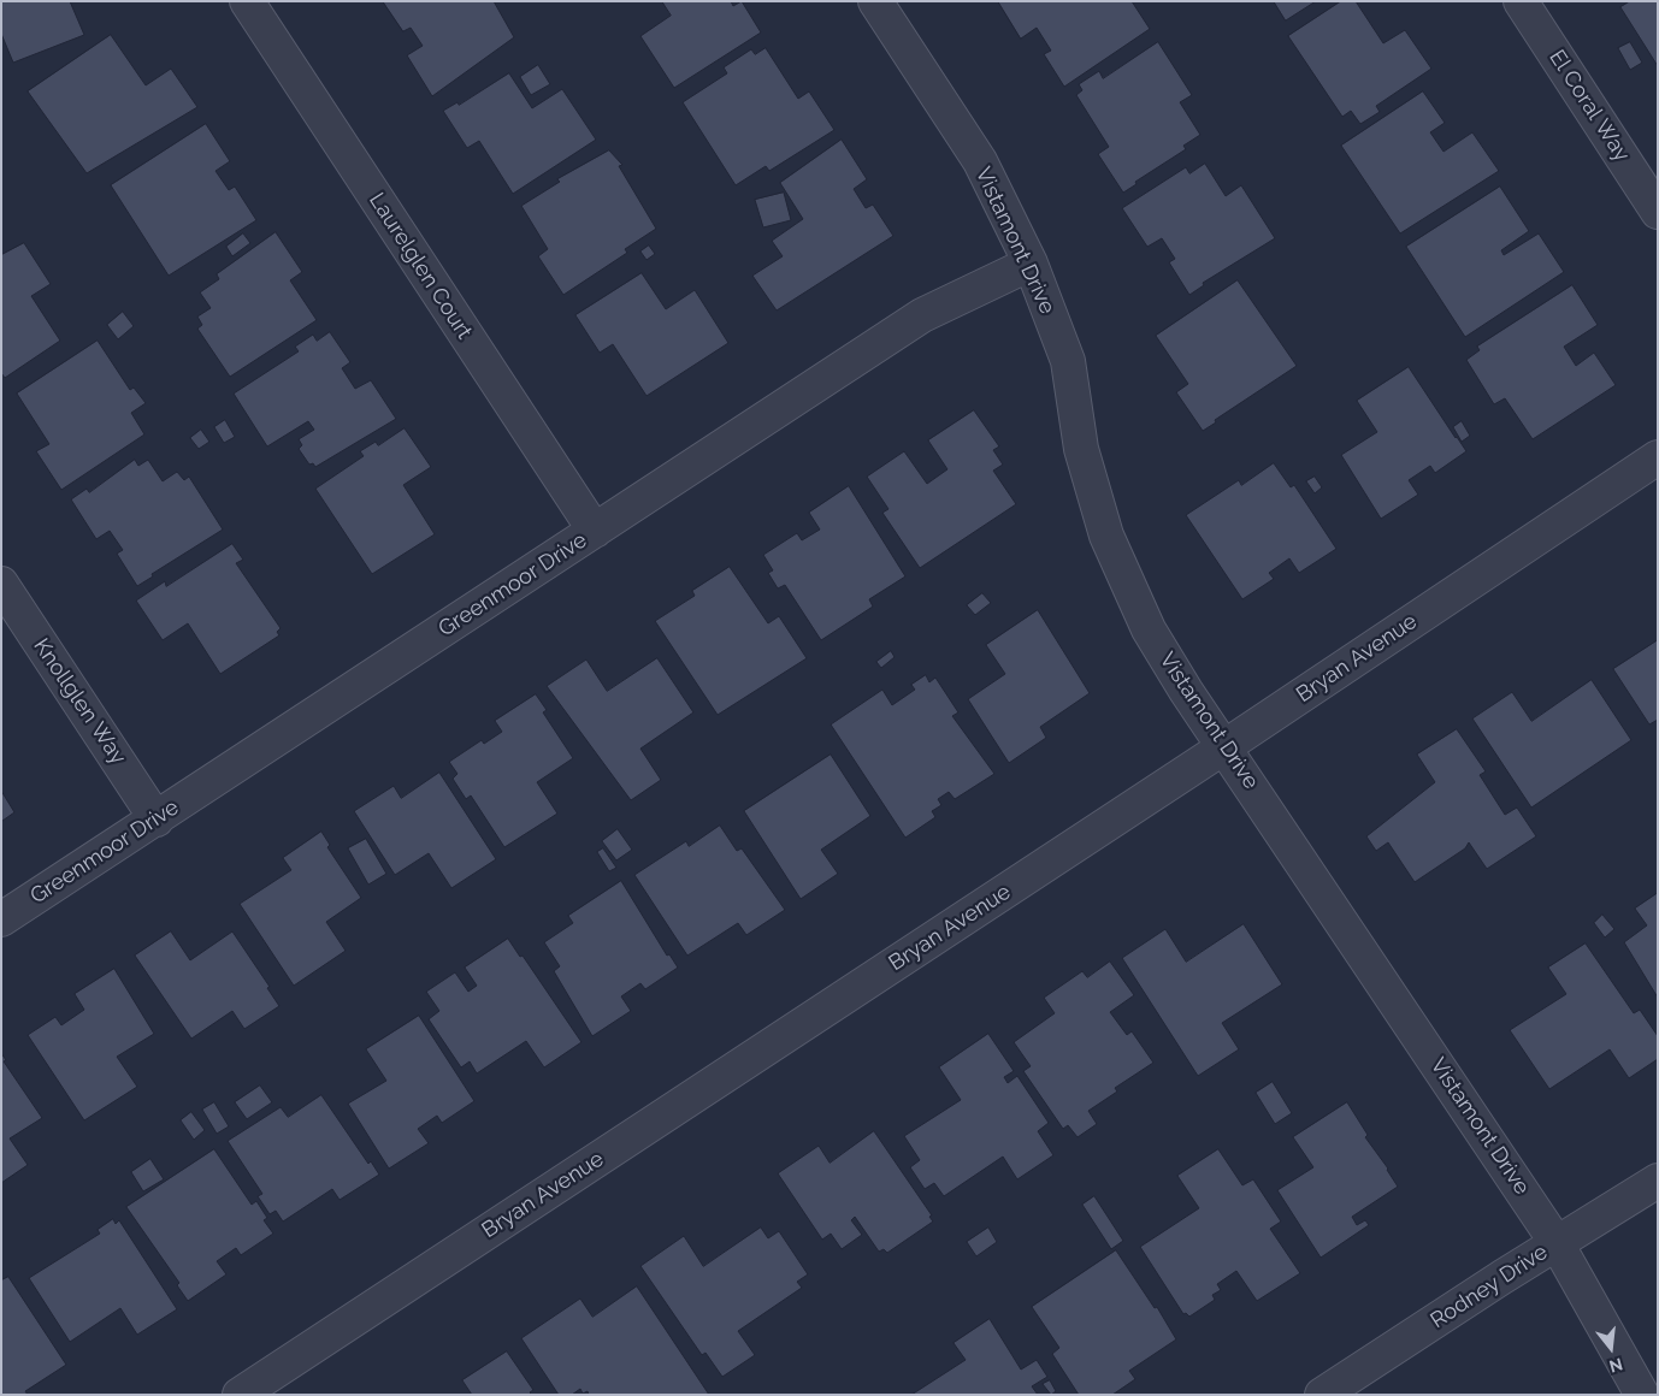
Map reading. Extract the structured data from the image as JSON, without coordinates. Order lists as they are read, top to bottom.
{
  "streets": {
    "street": [
      "El Coral Way",
      "Vistamont Drive",
      "Laurelglen Court",
      "Greenmoor Drive",
      "Bryan Avenue",
      "Knollglen Way",
      "Rodney Drive"
    ]
  },
  "crossings": [
    ["Vistamont Drive", "Greenmoor Drive"],
    ["Vistamont Drive", "Bryan Avenue"],
    ["Vistamont Drive", "Rodney Drive"],
    ["Laurelglen Court", "Greenmoor Drive"],
    ["Greenmoor Drive", "Knollglen Way"]
  ],
  "north": "bottom"
}
